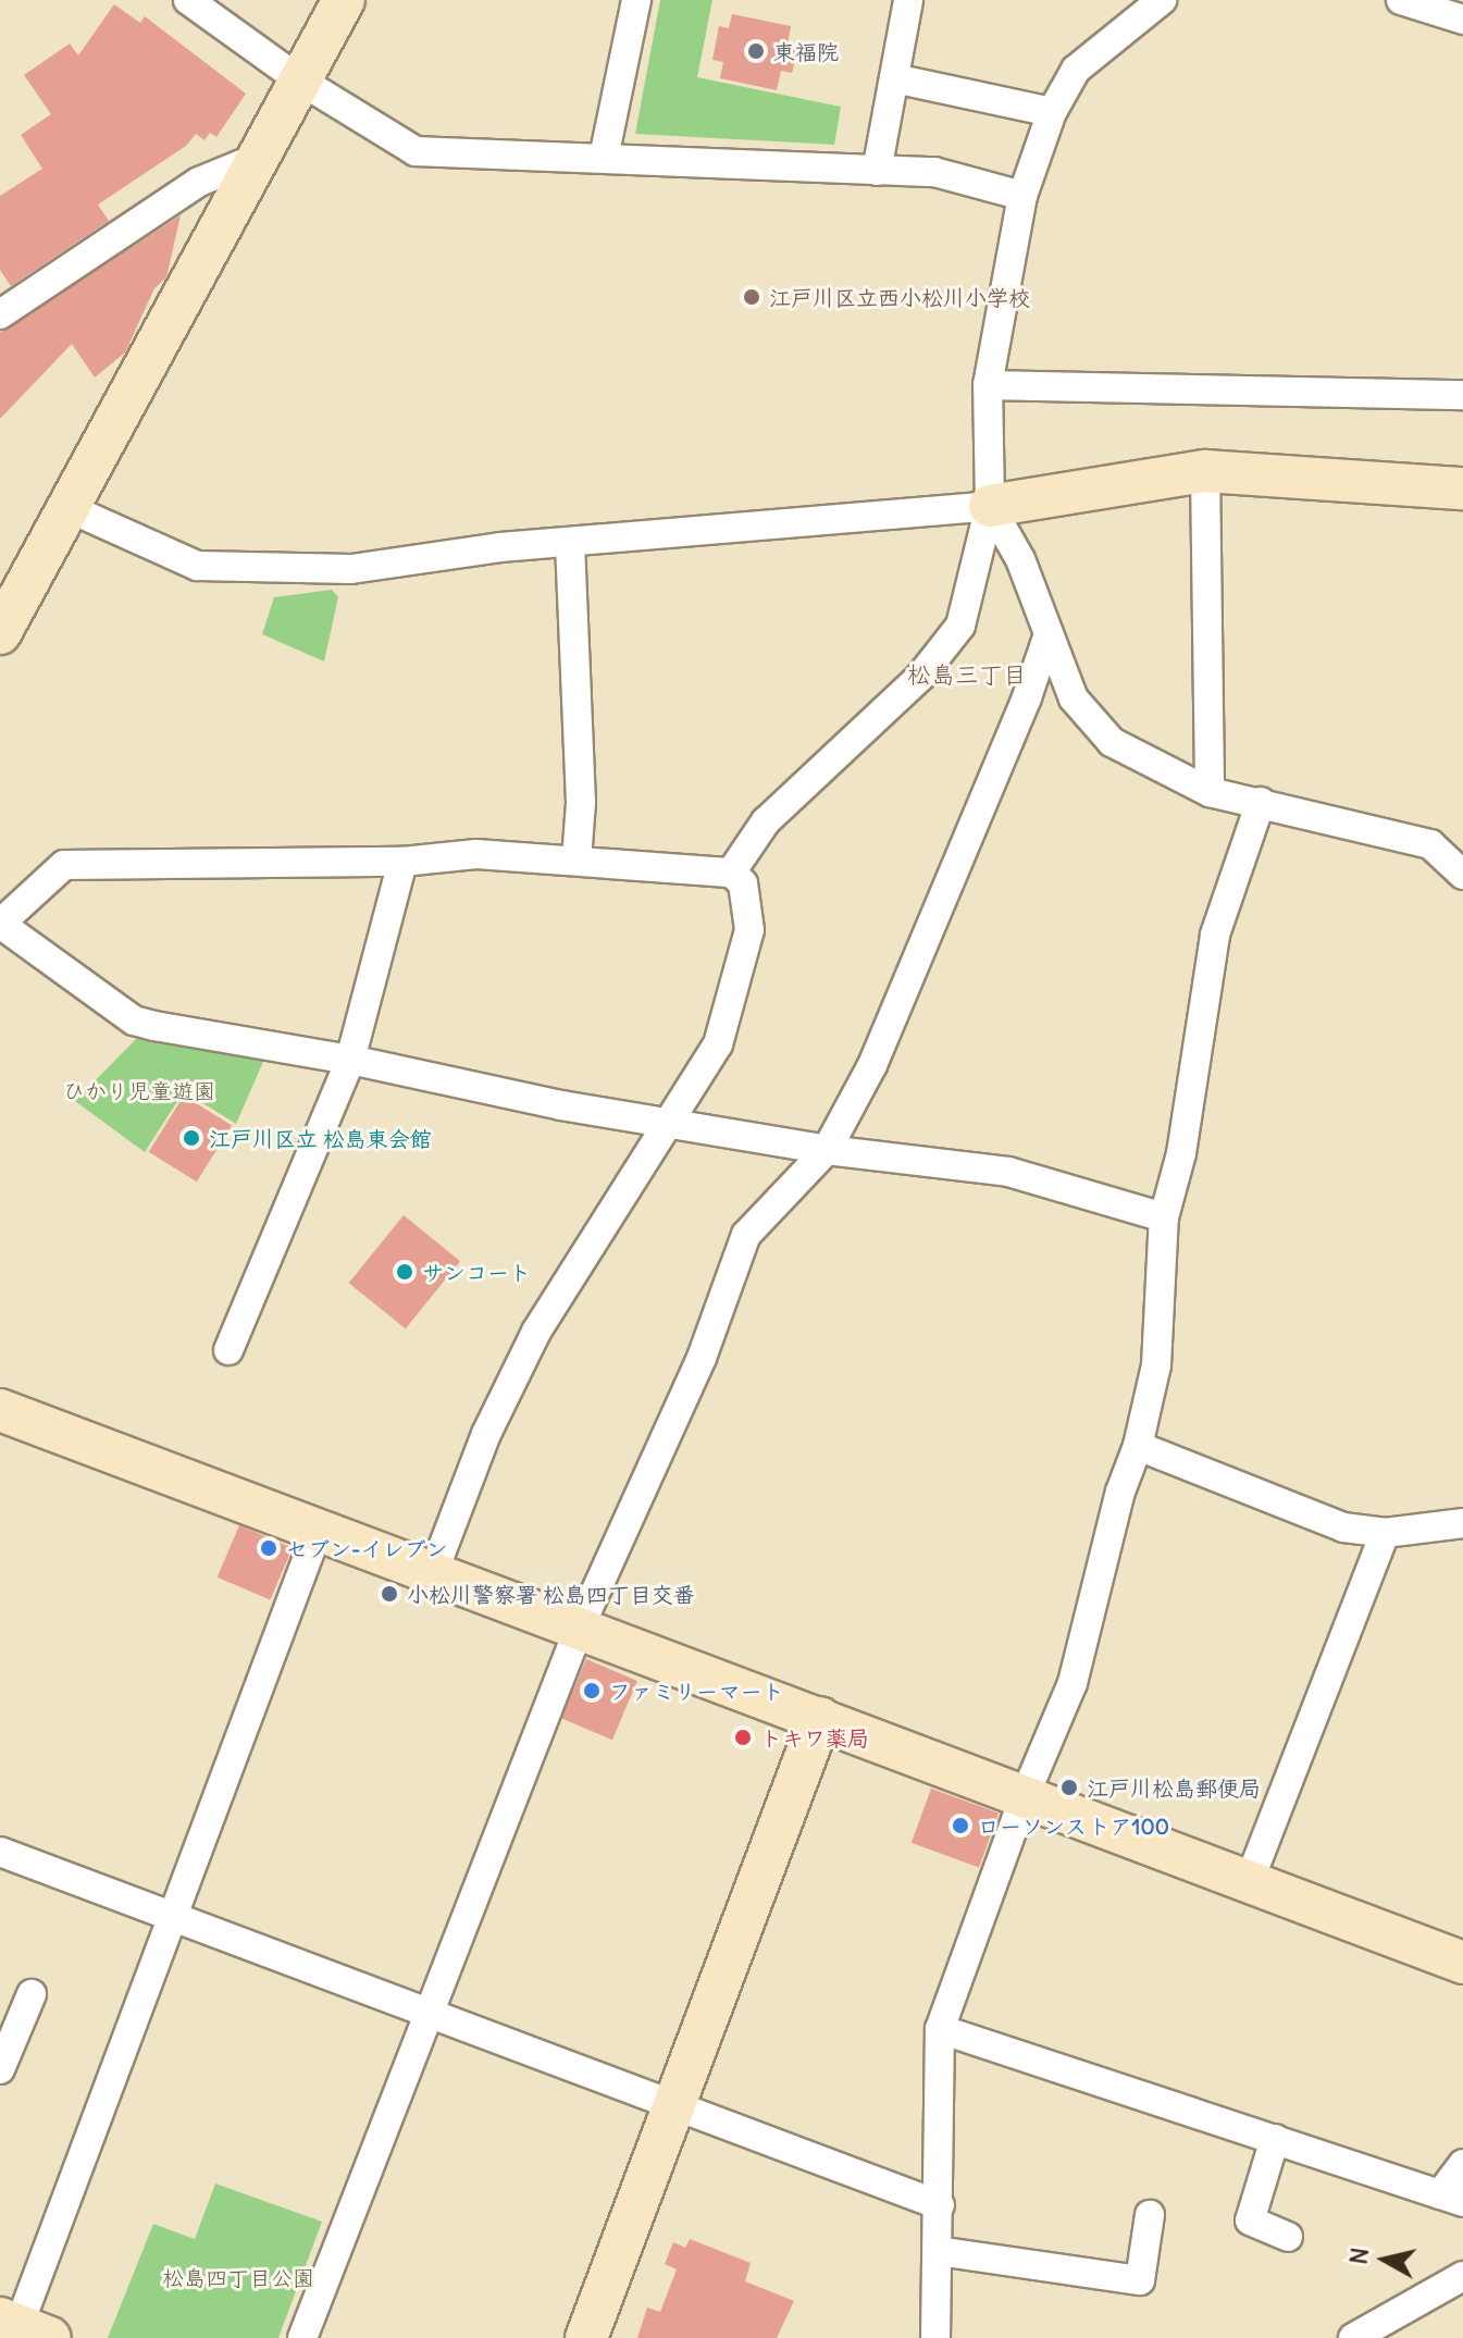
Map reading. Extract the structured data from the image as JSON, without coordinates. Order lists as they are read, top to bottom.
{
  "districts": ["松島三丁目"],
  "parks": ["ひかり児童遊園", "松島四丁目公園"],
  "places": [
    "東福院",
    "江戸川区立西小松川小学校",
    "江戸川区立 松島東会館",
    "サンコート",
    "セブン-イレブン",
    "小松川警察署 松島四丁目交番",
    "ファミリーマート",
    "トキワ薬局",
    "江戸川松島郵便局",
    "ローソンストア100"
  ],
  "north": "left"
}
